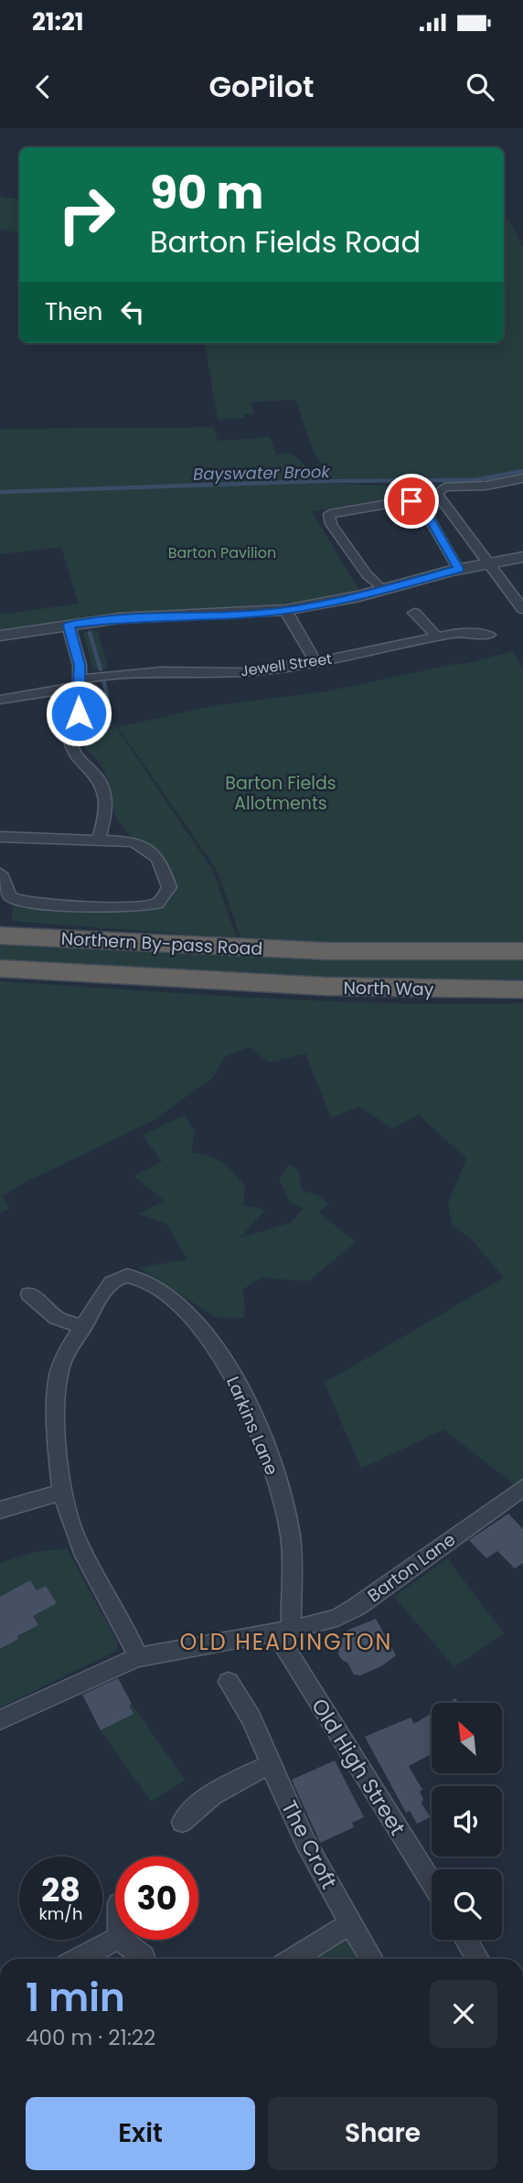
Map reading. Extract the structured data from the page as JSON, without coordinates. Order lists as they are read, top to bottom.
{
  "streets": {
    "highway": ["Northern By-pass Road", "North Way"],
    "street": [
      "Jewell Street",
      "Larkins Lane",
      "Barton Lane",
      "Old High Street",
      "The Croft"
    ]
  },
  "crossings": [
    ["Northern By-pass Road", "North Way"],
    ["Larkins Lane", "Barton Lane"],
    ["Larkins Lane", "Old High Street"],
    ["Barton Lane", "Old High Street"]
  ],
  "districts": ["OLD HEADINGTON"],
  "water": ["Bayswater Brook"],
  "parks": ["Barton Pavilion", "Barton Fields Allotments"],
  "north": "top left",
  "page": {
    "status": "21:21",
    "header": "GoPilot",
    "turn": ["90 m", "Barton Fields Road"],
    "then": "Then",
    "speed": "28 km/h",
    "limit": "30",
    "heading": ["1 min", "400 m · 21:22"],
    "buttons": ["Exit", "Share"]
  }
}
